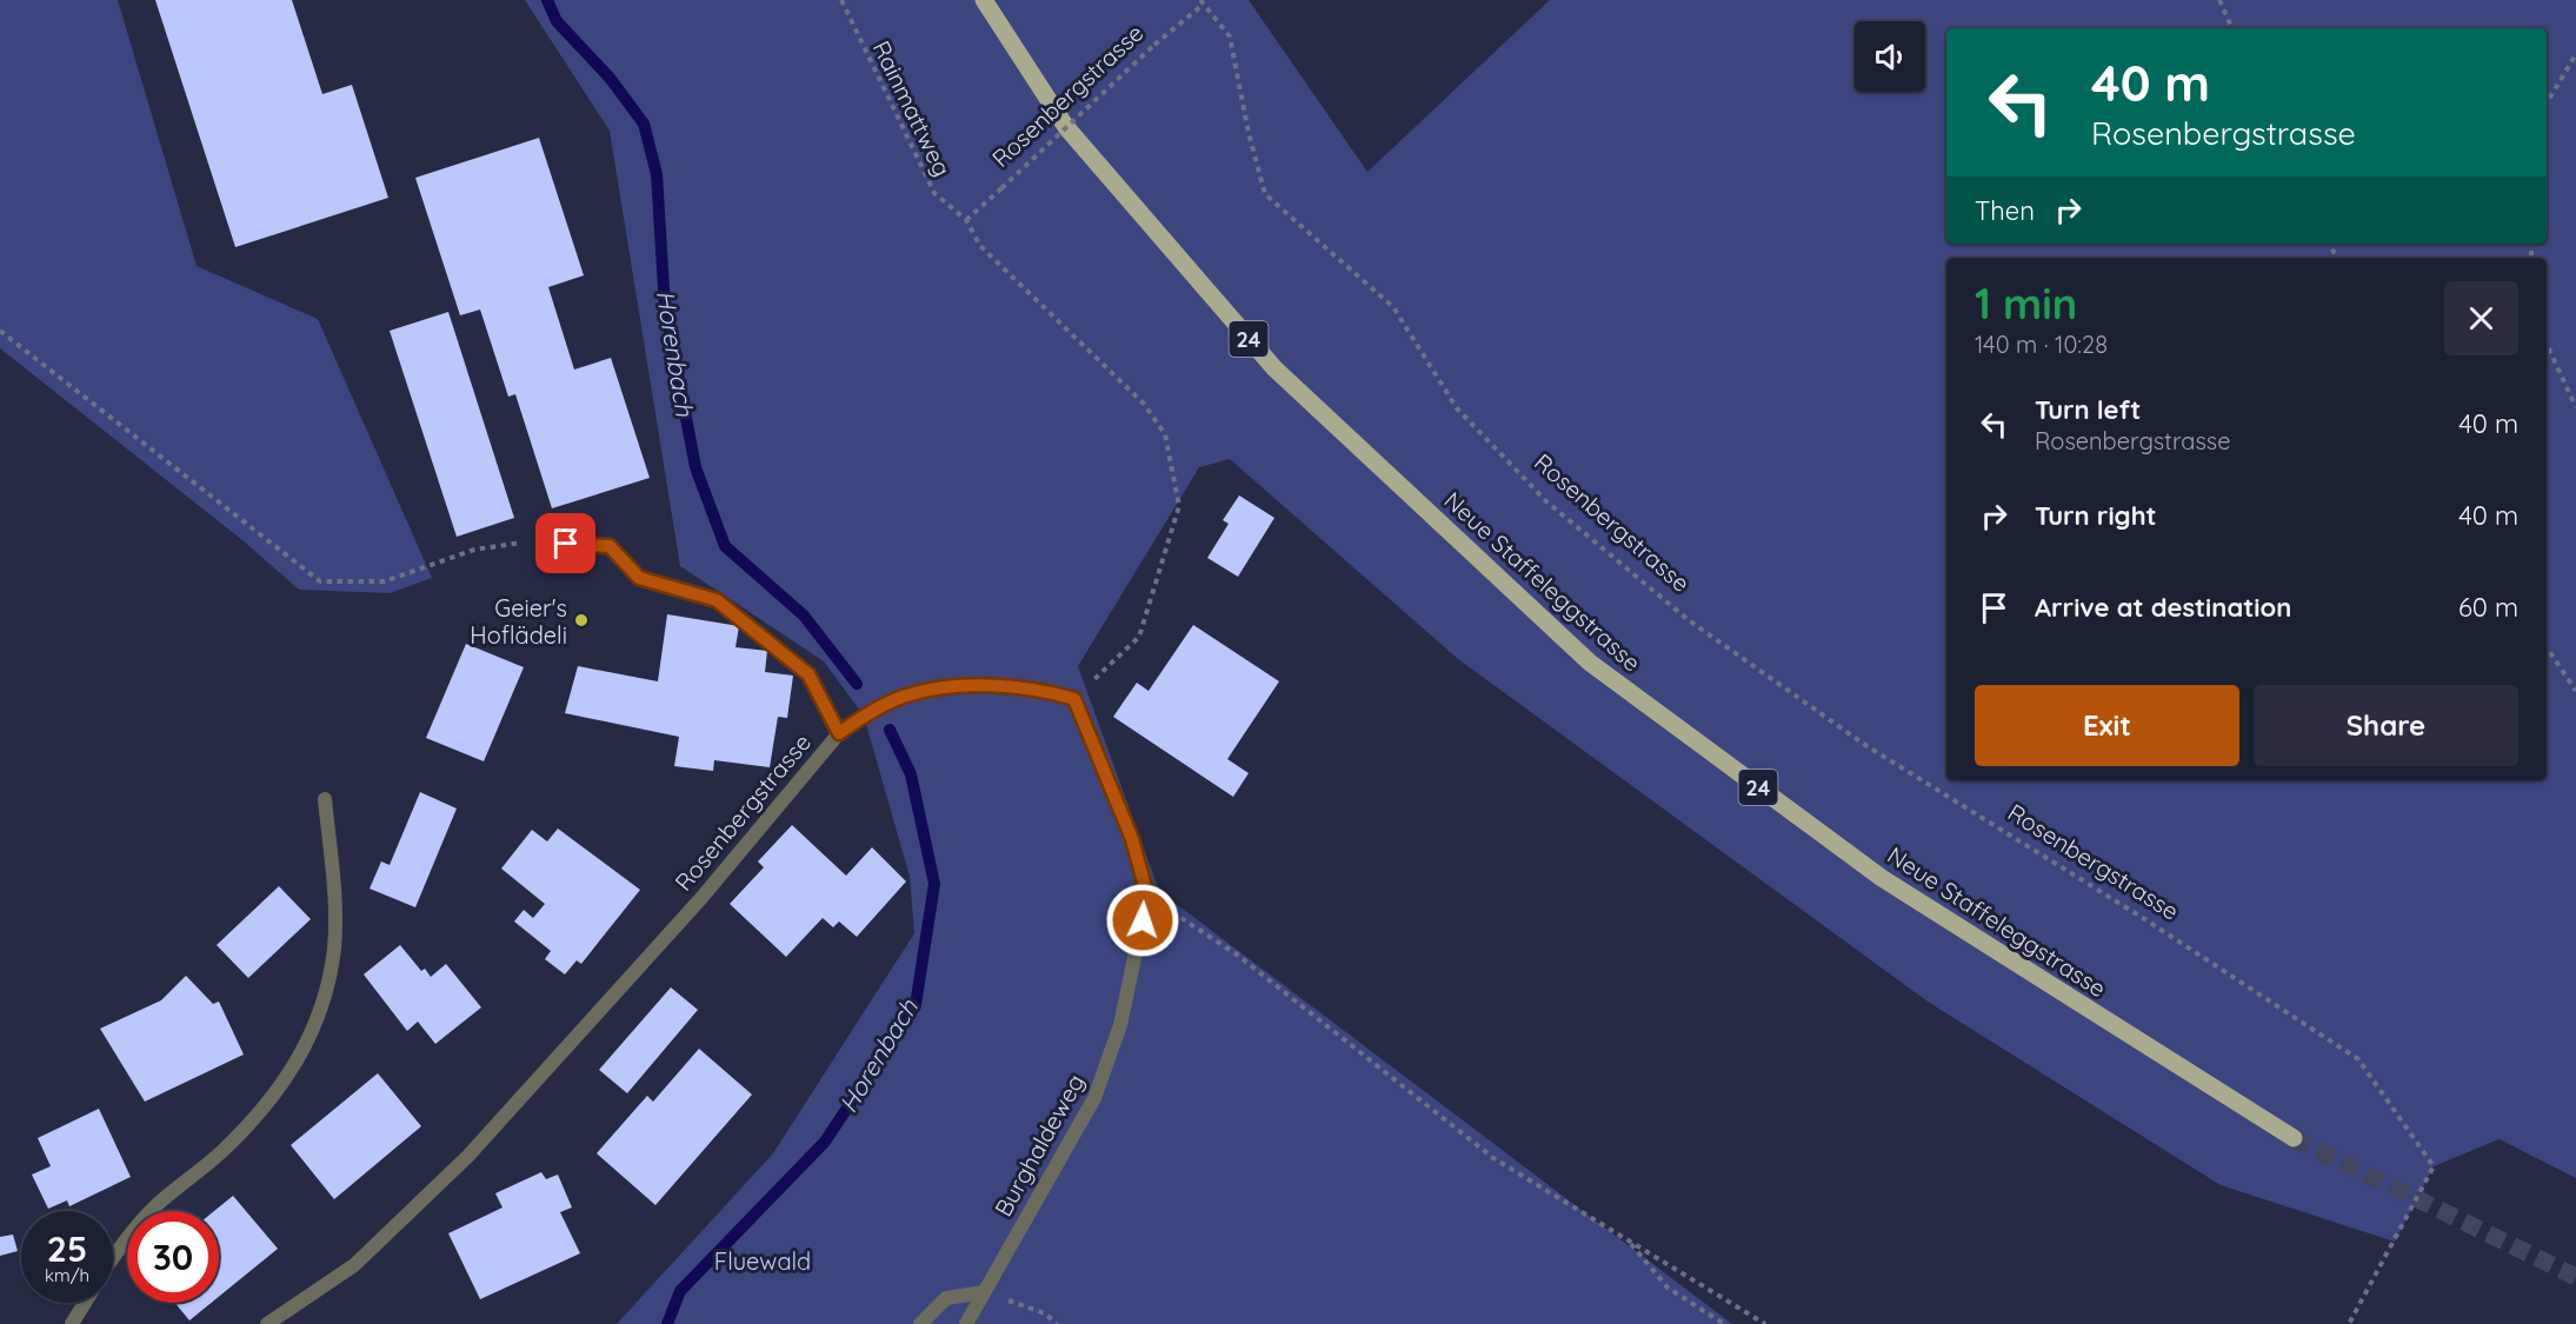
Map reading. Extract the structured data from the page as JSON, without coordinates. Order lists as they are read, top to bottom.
{
  "streets": {
    "main road": ["24", "Neue Staffeleggstrasse"],
    "street": ["Rosenbergstrasse", "Burghaldeweg"],
    "path": ["Rainmattweg"]
  },
  "crossings": [
    ["Rosenbergstrasse", "Rainmattweg"],
    ["Rosenbergstrasse", "Burghaldeweg"]
  ],
  "water": ["Horenbach"],
  "parks": ["Fluewald"],
  "places": ["Geier's Hoflädeli"],
  "page": {
    "turn": ["40 m", "Rosenbergstrasse"],
    "then": "Then",
    "heading": ["1 min", "140 m · 10:28"],
    "list": [
      {
        "name": "Turn left",
        "note": "Rosenbergstrasse",
        "value": "40 m"
      },
      {
        "name": "Turn right",
        "value": "40 m"
      },
      {
        "name": "Arrive at destination",
        "value": "60 m"
      }
    ],
    "buttons": ["Exit", "Share"],
    "speed": "25 km/h",
    "limit": "30"
  }
}
